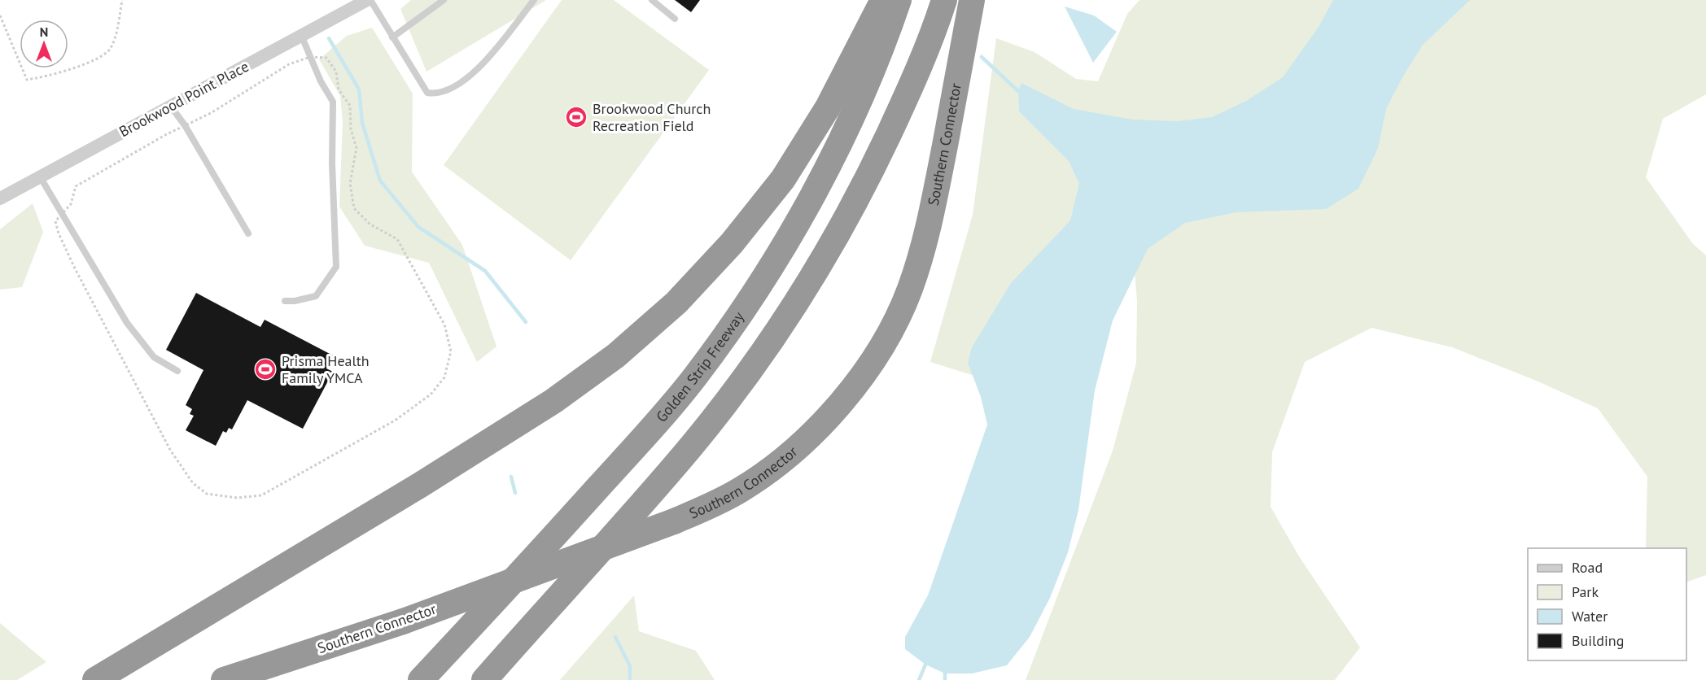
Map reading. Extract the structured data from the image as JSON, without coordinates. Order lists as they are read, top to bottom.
{
  "streets": {
    "highway": ["Southern Connector", "Golden Strip Freeway"],
    "street": ["Brookwood Point Place"]
  },
  "places": {
    "sports": ["Brookwood Church Recreation Field", "Prisma Health Family YMCA"]
  },
  "legend": [
    "Road",
    "Park",
    "Water",
    "Building"
  ],
  "north": "top"
}
